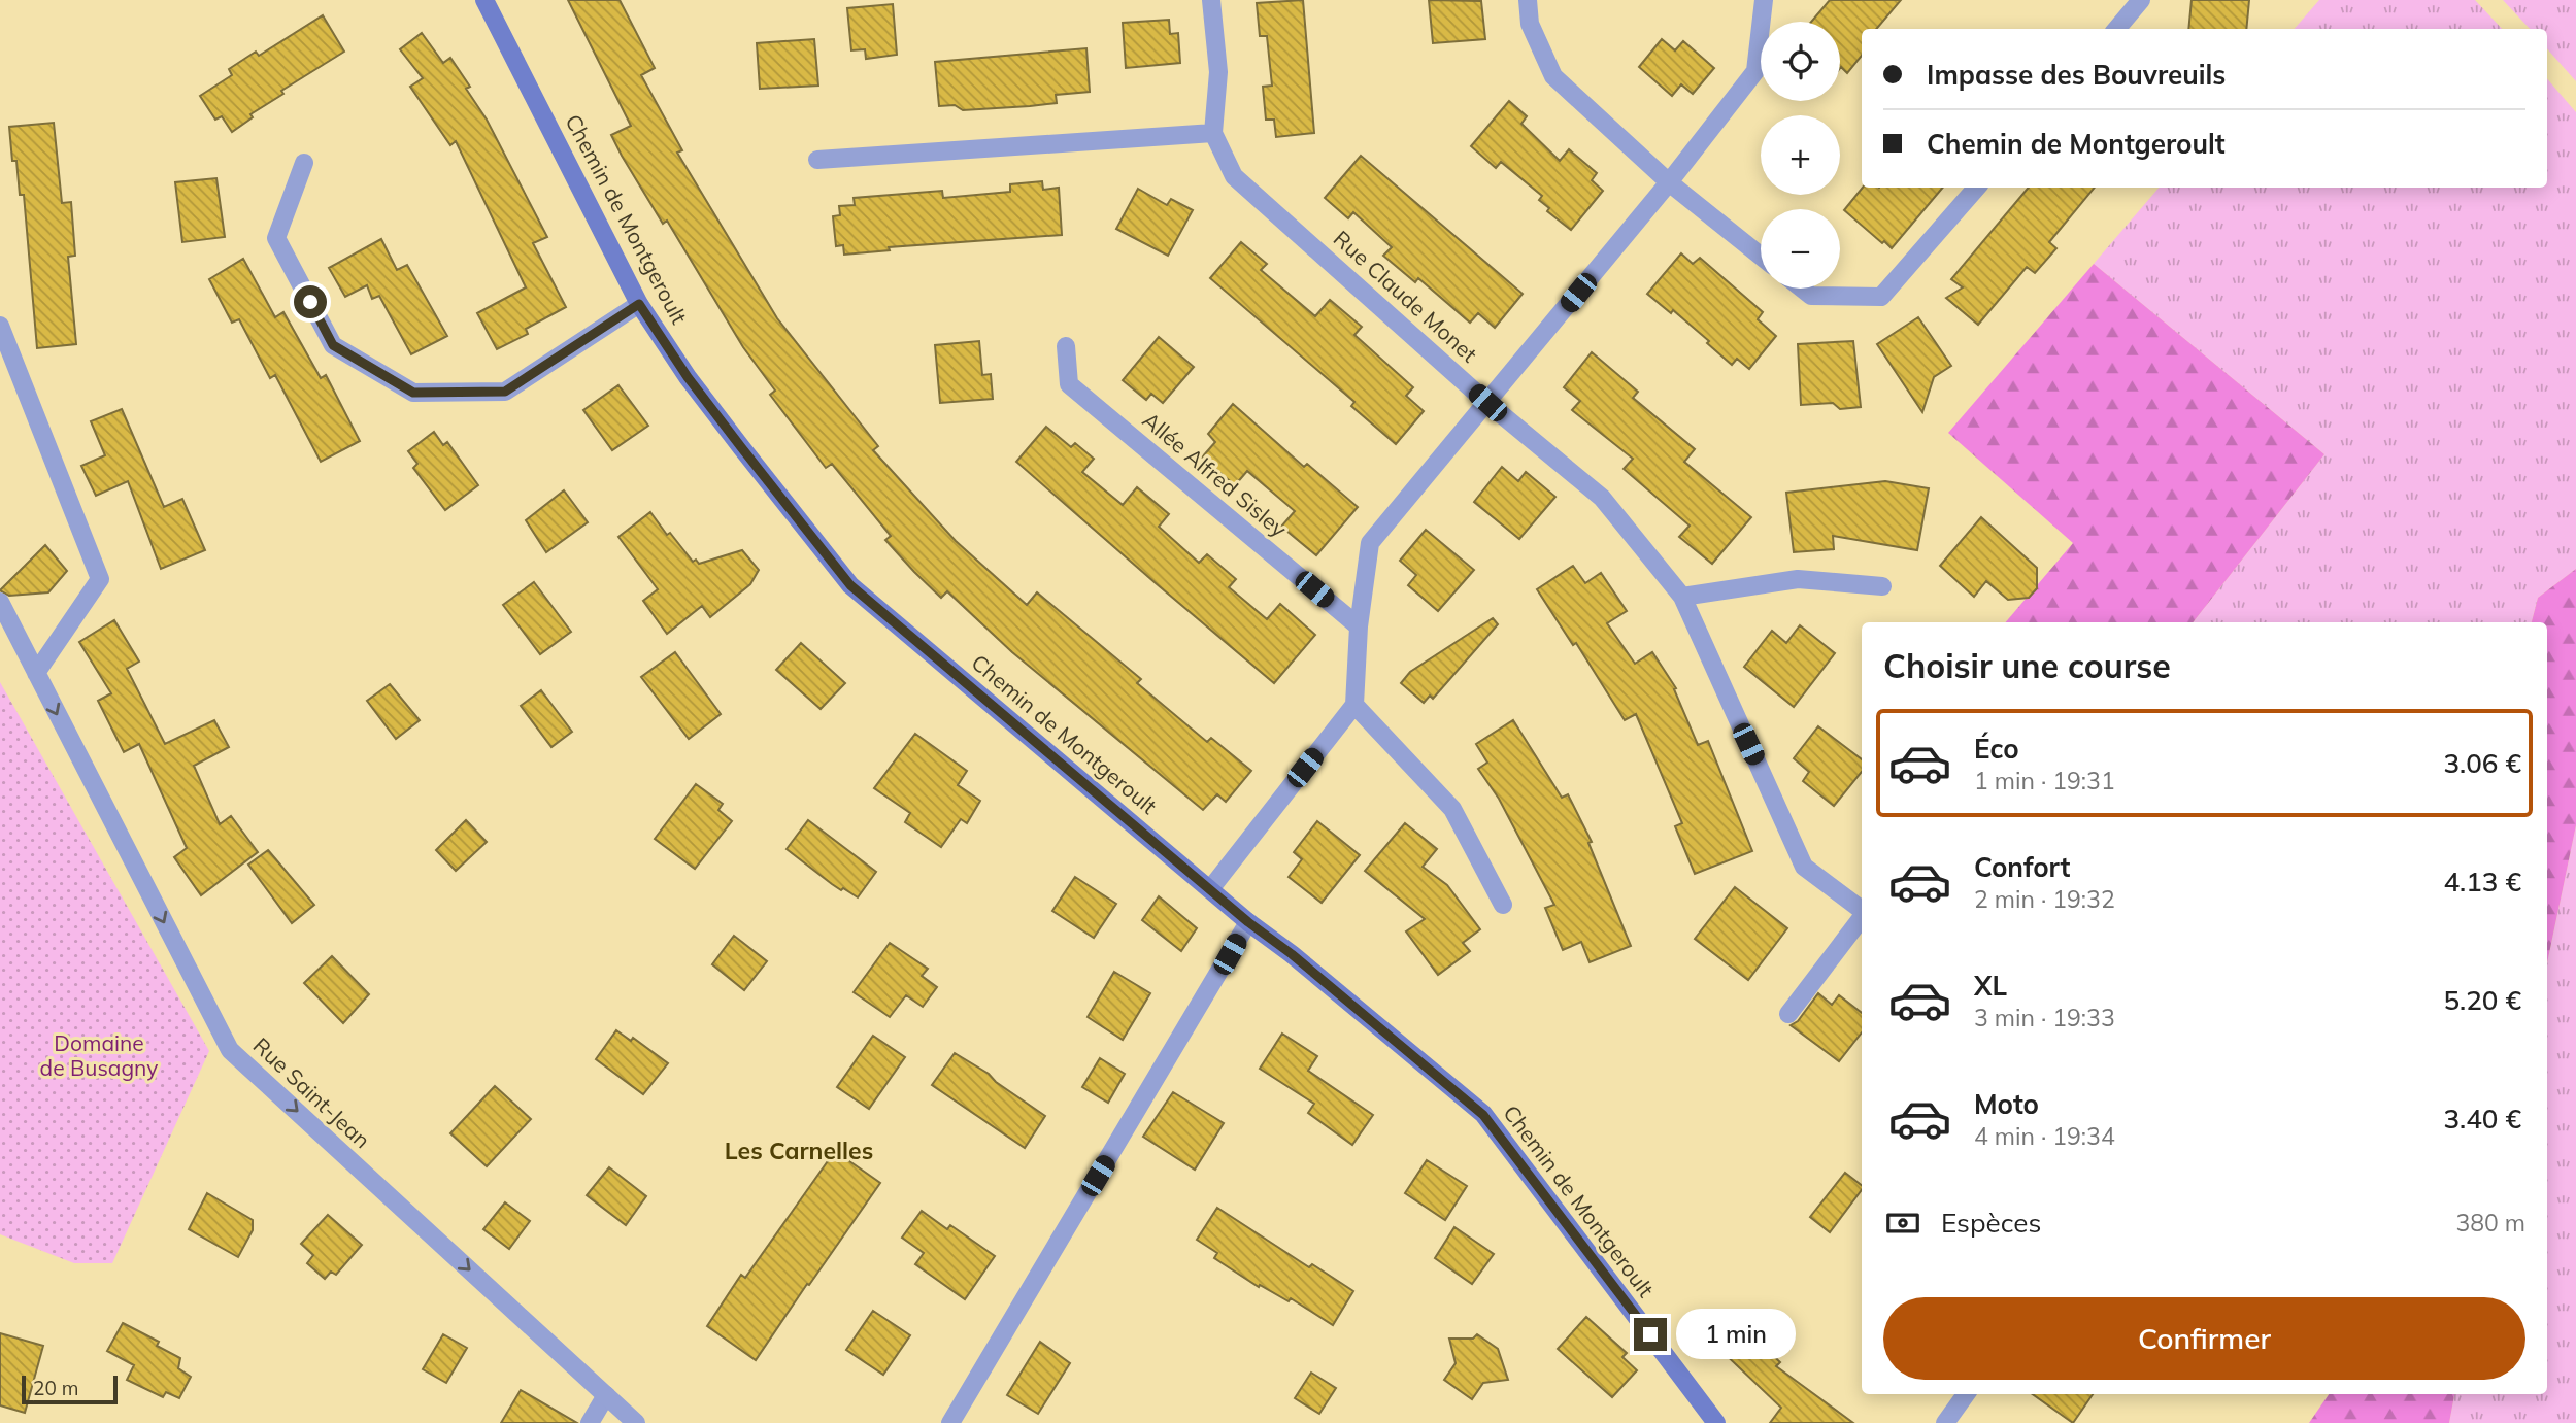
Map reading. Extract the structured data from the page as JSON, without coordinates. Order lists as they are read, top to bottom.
{
  "streets": {
    "street": [
      "Chemin de Montgeroult",
      "Rue Claude Monet",
      "Allée Alfred Sisley",
      "Rue Saint-Jean"
    ]
  },
  "one_way": ["Rue Saint-Jean"],
  "districts": ["Les Carnelles"],
  "parks": ["Domaine de Busagny"],
  "scale_bar": "20 m",
  "page": {
    "map_buttons": ["+", "−"],
    "banner": ["Impasse des Bouvreuils", "Chemin de Montgeroult"],
    "heading": "Choisir une course",
    "list": [
      {
        "name": "Éco",
        "note": "1 min · 19:31",
        "value": "3.06 €"
      },
      {
        "name": "Confort",
        "note": "2 min · 19:32",
        "value": "4.13 €"
      },
      {
        "name": "XL",
        "note": "3 min · 19:33",
        "value": "5.20 €"
      },
      {
        "name": "Moto",
        "note": "4 min · 19:34",
        "value": "3.40 €"
      }
    ],
    "pay": ["Espèces", "380 m"],
    "buttons": "Confirmer",
    "bubble": "1 min",
    "scale": "20 m"
  }
}
